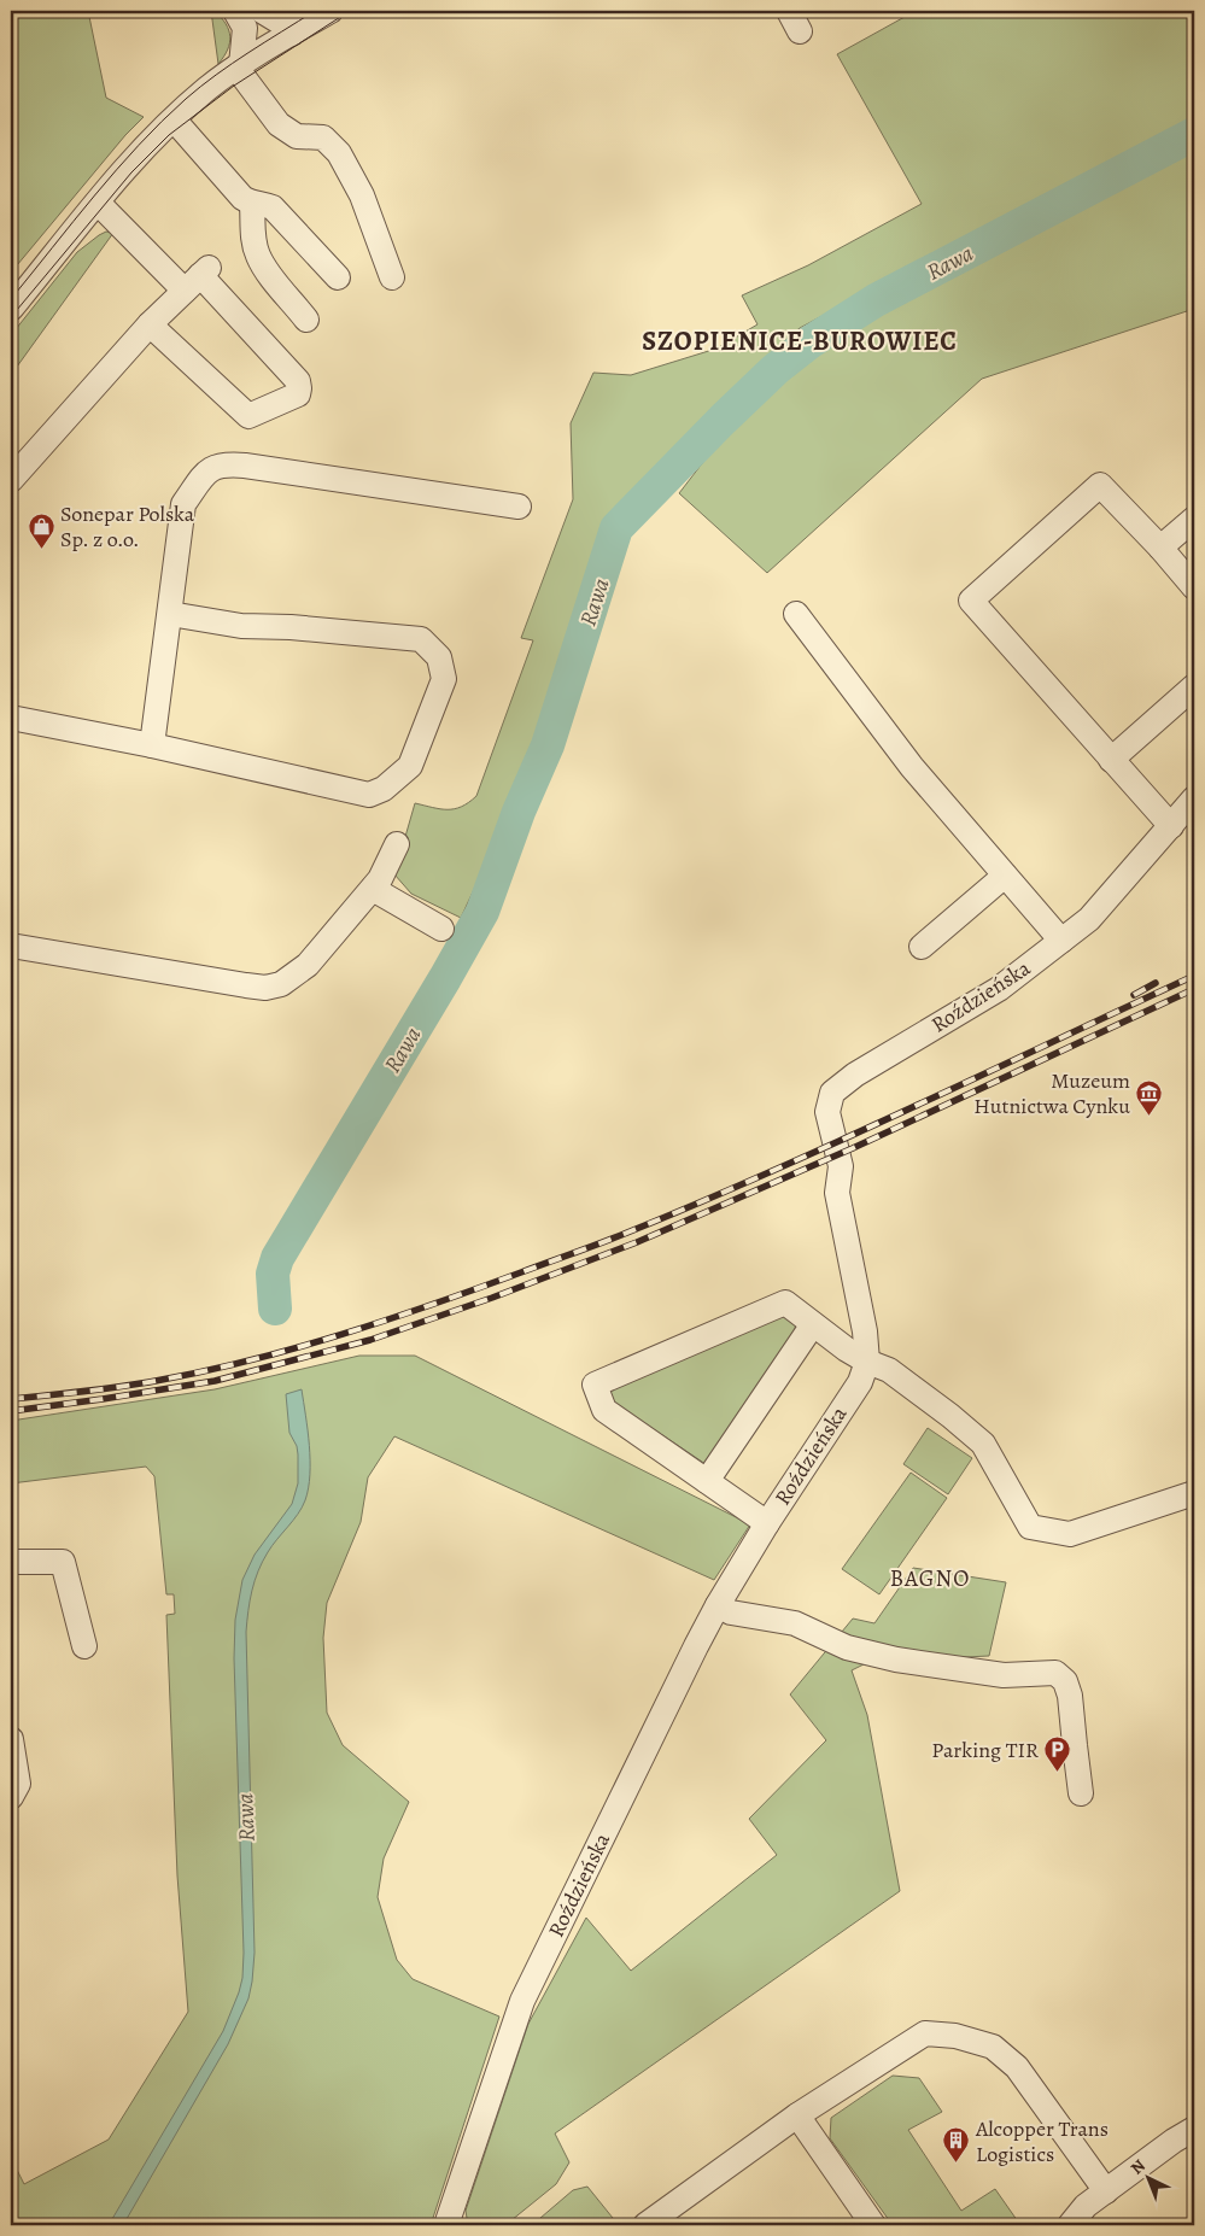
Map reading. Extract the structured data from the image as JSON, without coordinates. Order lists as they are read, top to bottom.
{
  "streets": {
    "street": ["Roździeńska"]
  },
  "districts": ["SZOPIENICE-BUROWIEC", "BAGNO"],
  "water": ["Rawa"],
  "places": {
    "shop": ["Sonepar Polska Sp. z o.o."],
    "museum": ["Muzeum Hutnictwa Cynku"],
    "parking": ["Parking TIR"],
    "building": ["Alcopper Trans Logistics"]
  },
  "north": "top left"
}
